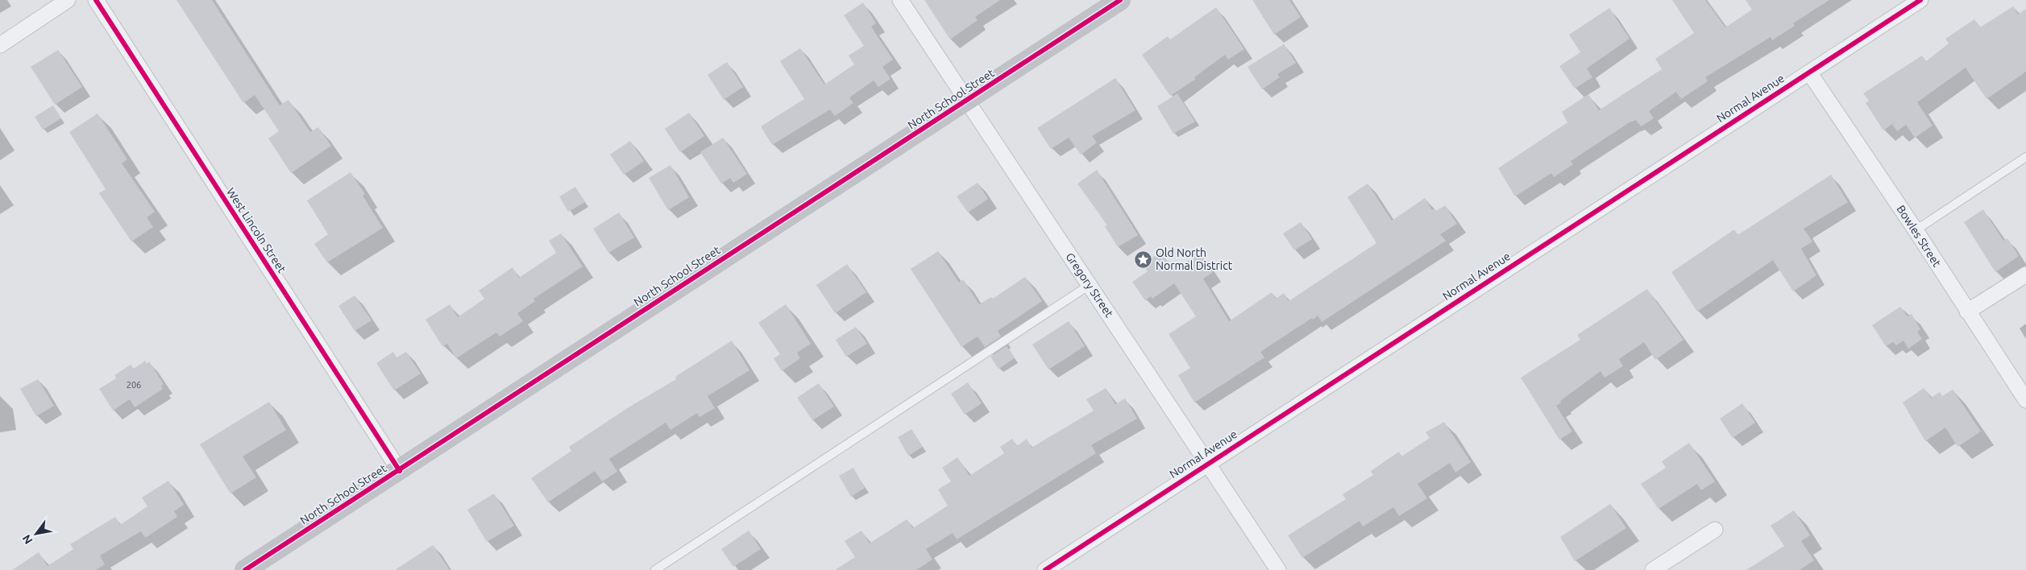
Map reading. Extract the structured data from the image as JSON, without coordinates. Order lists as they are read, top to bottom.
{
  "streets": {
    "street": [
      "Normal Avenue",
      "North School Street",
      "West Lincoln Street",
      "Bowles Street",
      "Gregory Street"
    ]
  },
  "crossings": [
    ["Normal Avenue", "Bowles Street"],
    ["Normal Avenue", "Gregory Street"],
    ["North School Street", "West Lincoln Street"],
    ["North School Street", "Gregory Street"]
  ],
  "places": {
    "place": ["Old North Normal District"]
  },
  "house_numbers": ["206"],
  "north": "bottom left"
}
